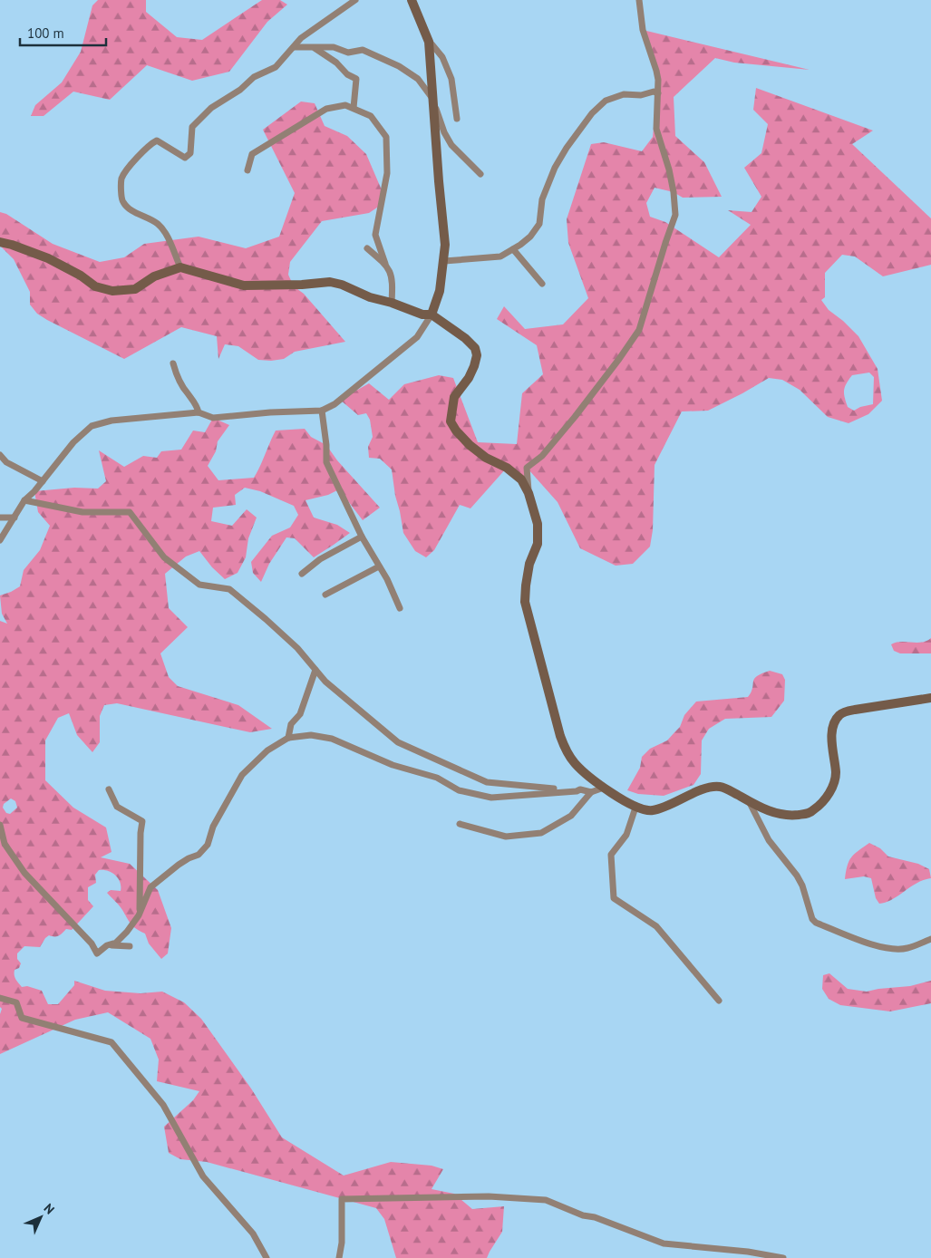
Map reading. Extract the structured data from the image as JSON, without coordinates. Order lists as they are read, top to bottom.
{
  "scale_bar": "100 m",
  "north": "top right"
}
